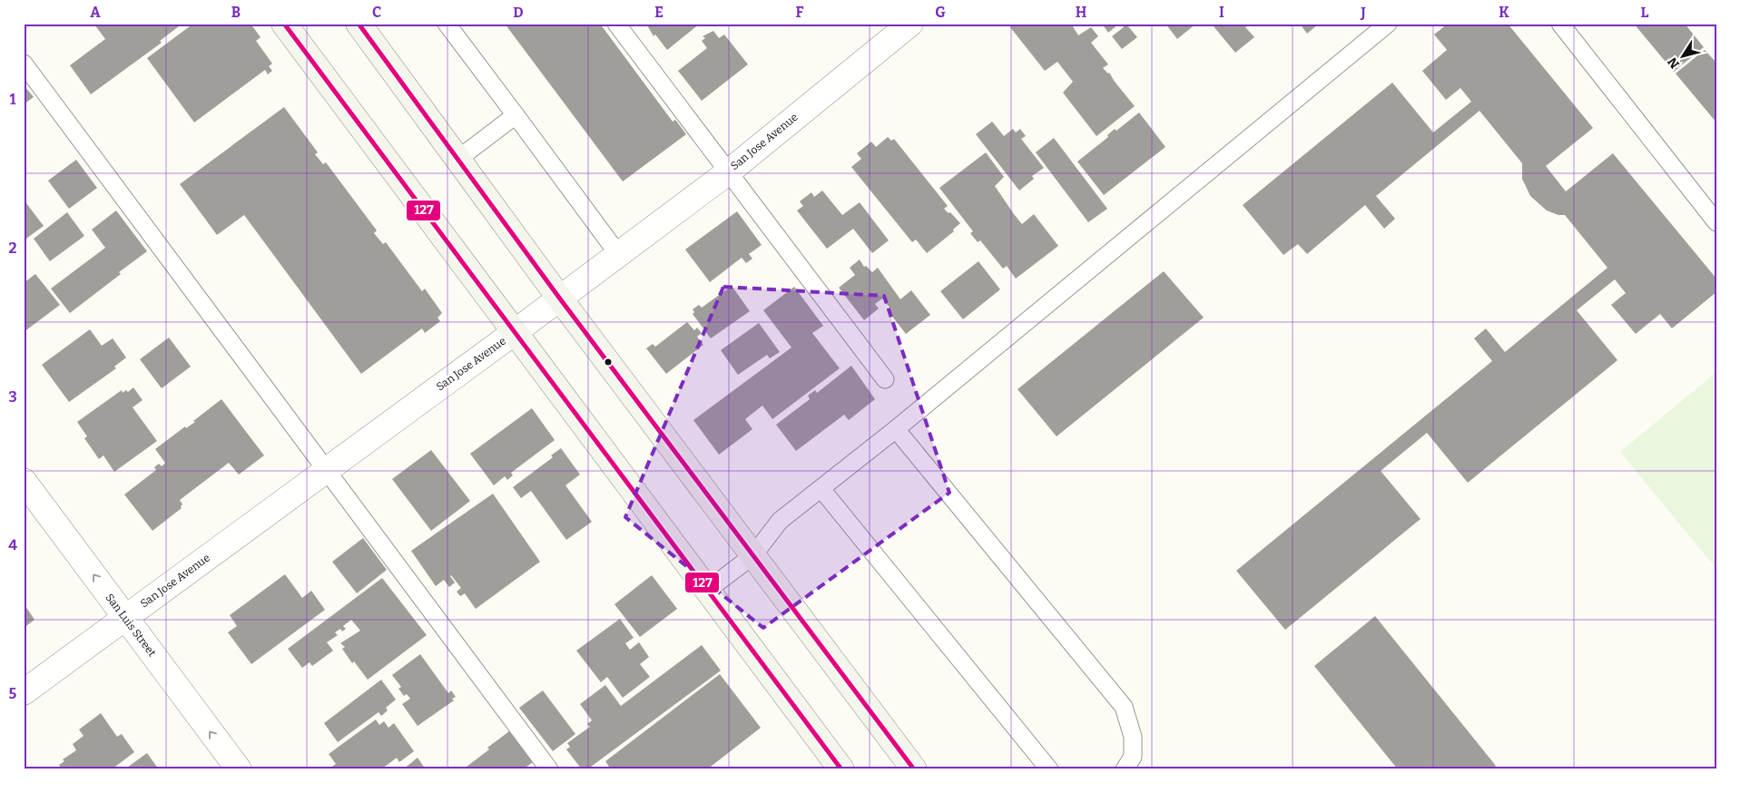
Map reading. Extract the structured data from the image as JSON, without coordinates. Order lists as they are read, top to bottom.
{
  "streets": {
    "street": ["San Jose Avenue", "San Luis Street"]
  },
  "crossings": [
    ["San Jose Avenue", "San Luis Street"]
  ],
  "one_way": ["San Luis Street"],
  "lines": ["transit line 127"],
  "north": "bottom left",
  "grid": {
    "columns": [
      "A",
      "B",
      "C",
      "D",
      "E",
      "F",
      "G",
      "H",
      "I",
      "J",
      "K",
      "L"
    ],
    "rows": [
      "1",
      "2",
      "3",
      "4",
      "5"
    ]
  }
}
